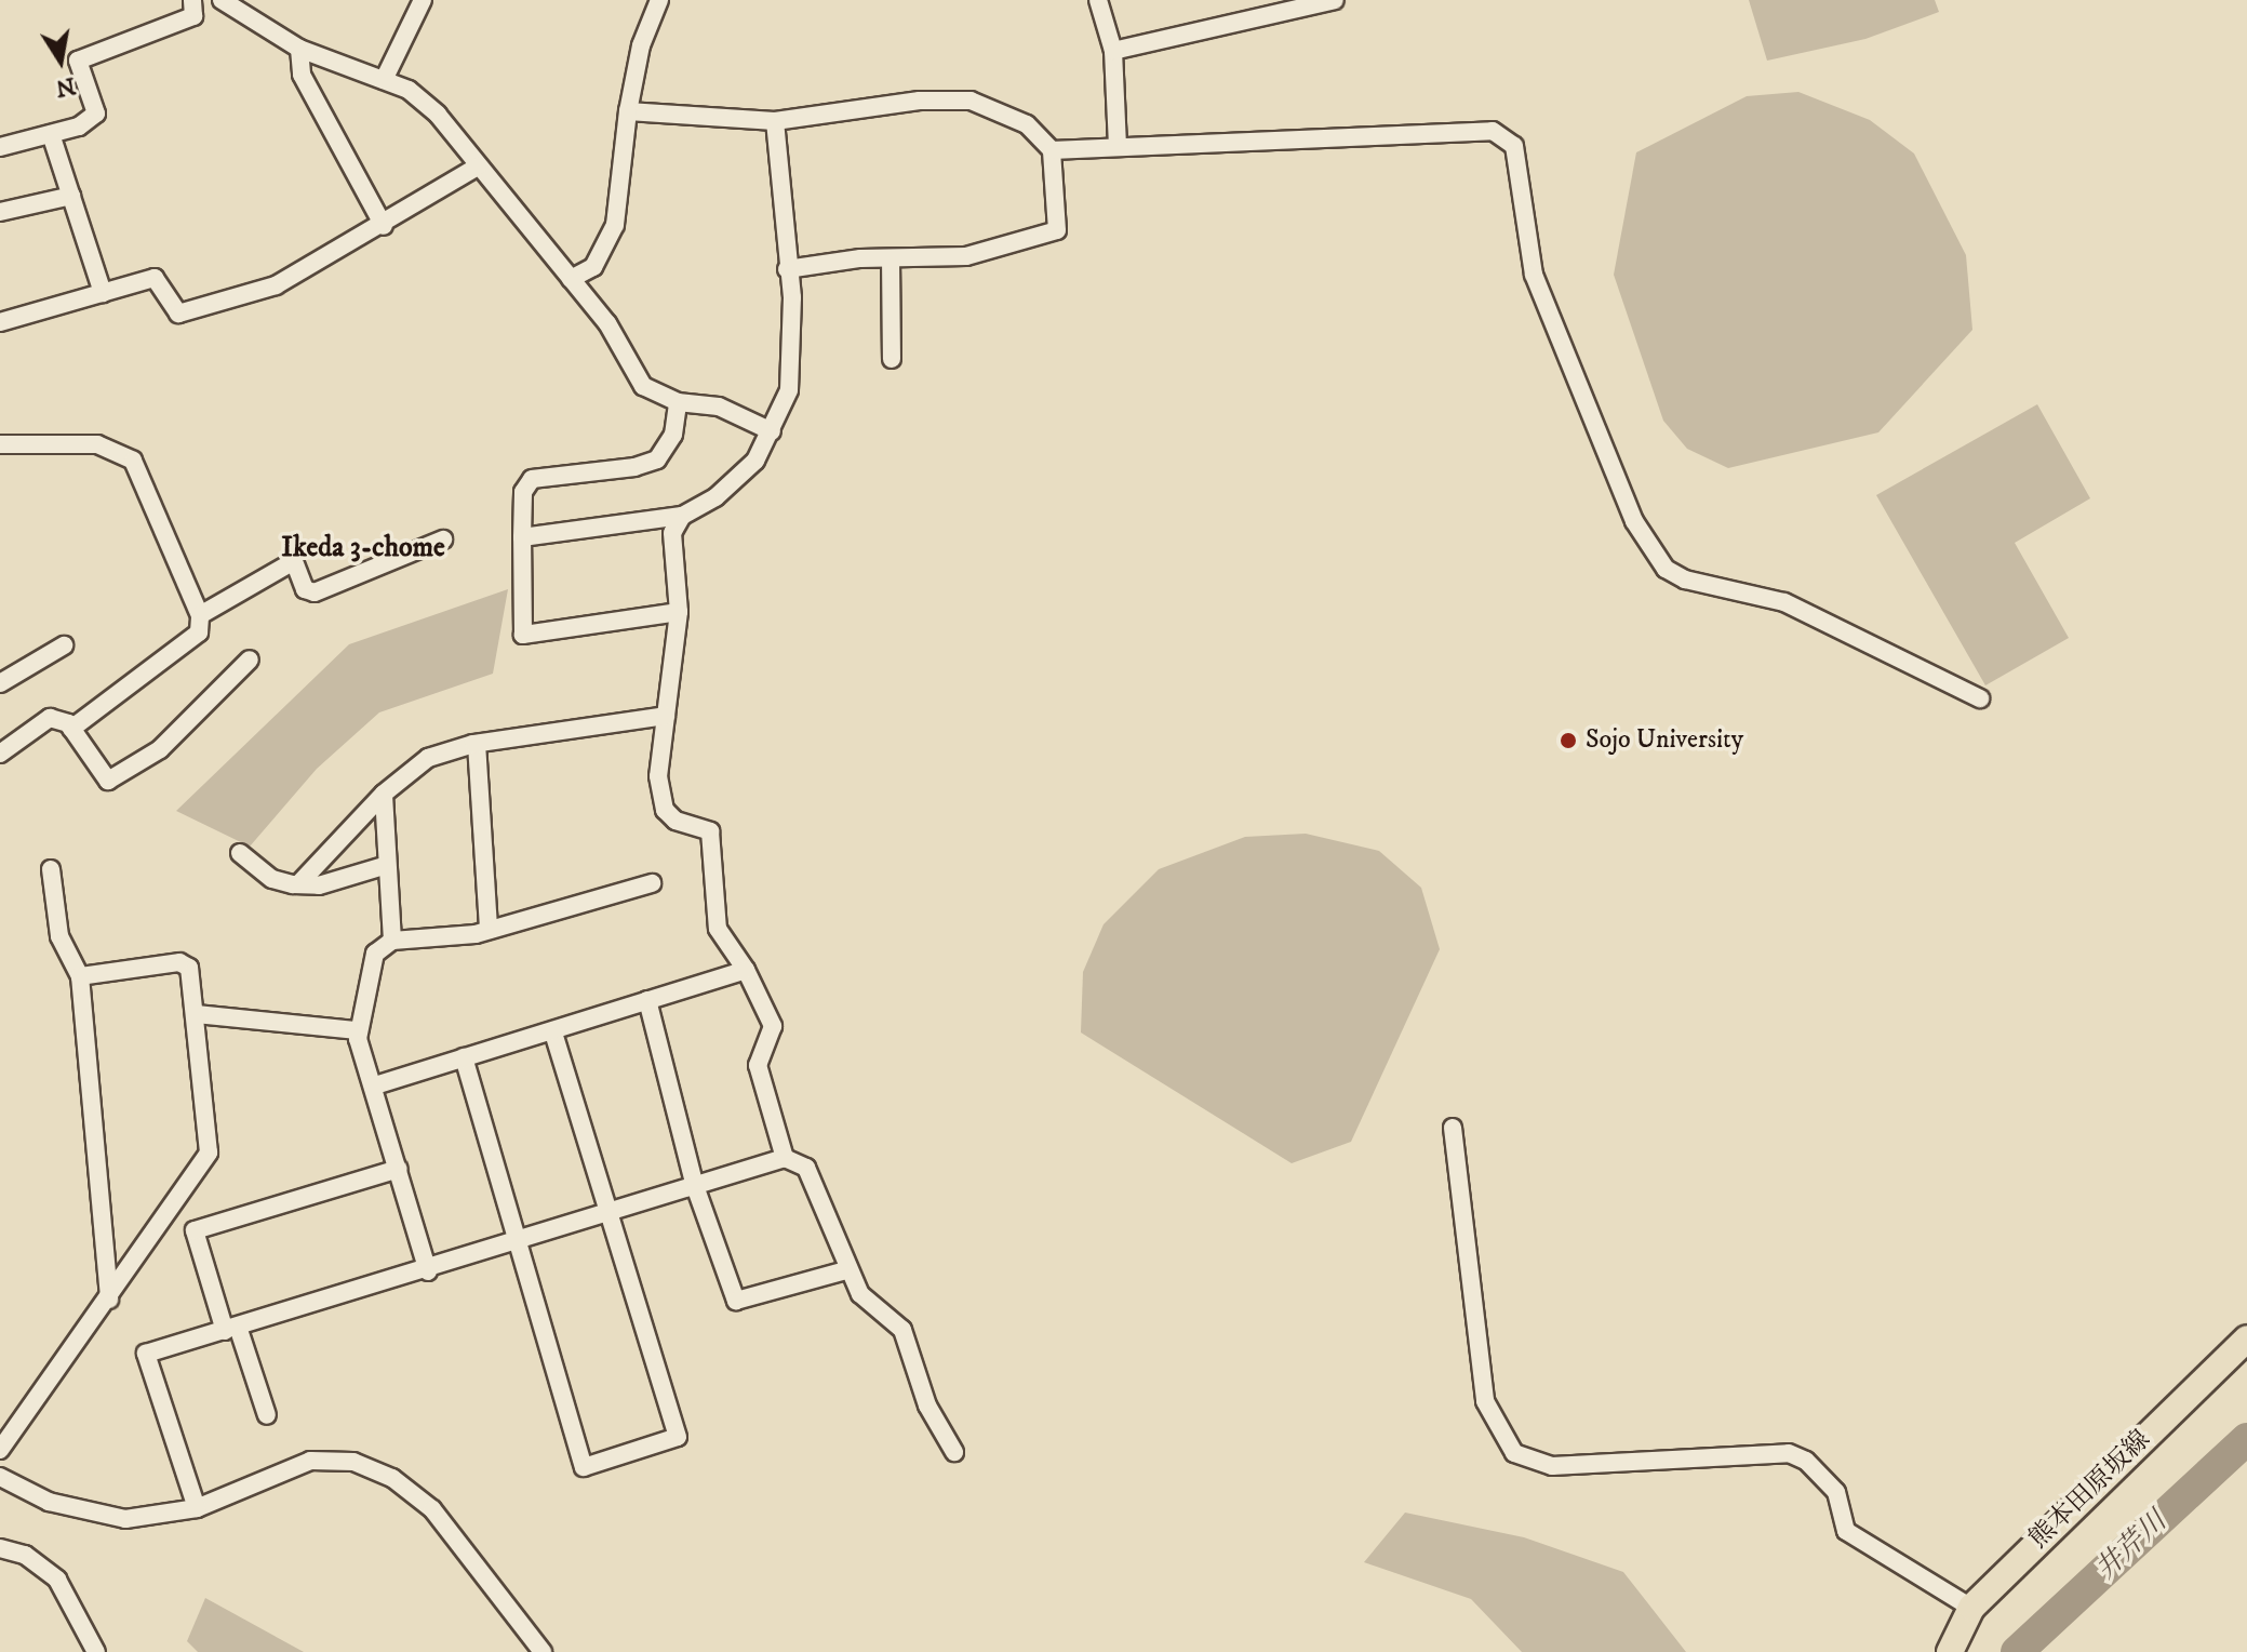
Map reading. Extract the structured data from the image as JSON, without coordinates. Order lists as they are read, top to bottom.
{
  "streets": {
    "main road": ["熊本田原坂線"]
  },
  "districts": ["Ikeda 3-chome"],
  "water": ["井芹川"],
  "places": ["Sojo University"],
  "north": "bottom"
}
